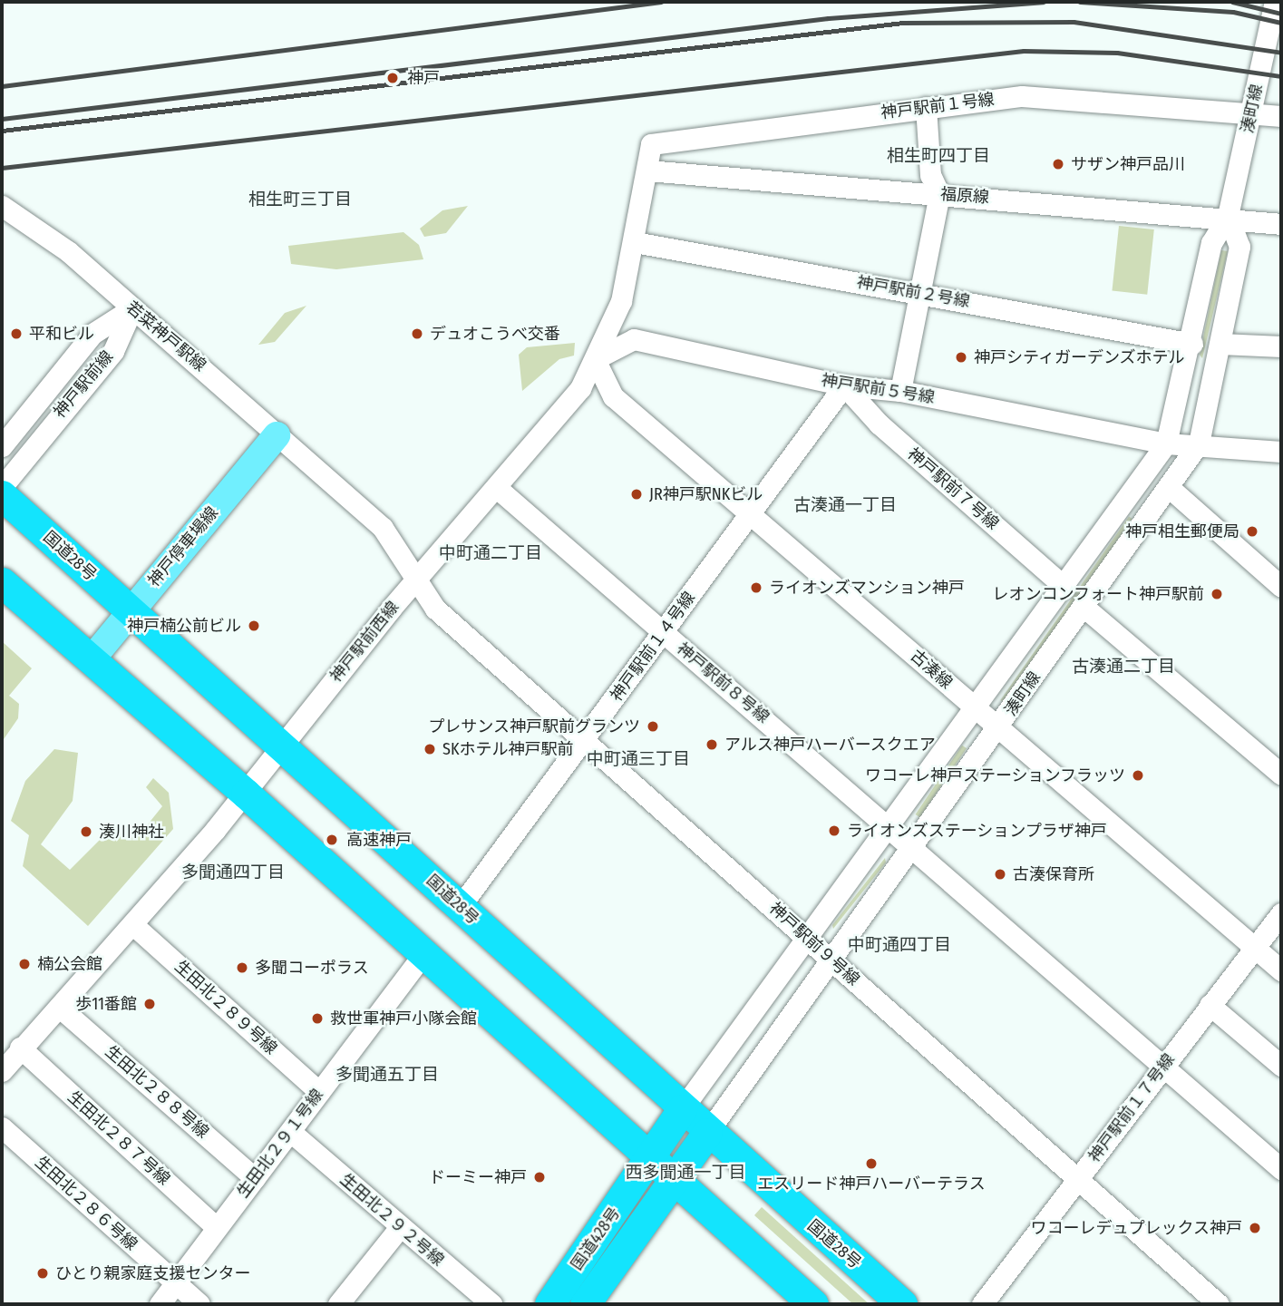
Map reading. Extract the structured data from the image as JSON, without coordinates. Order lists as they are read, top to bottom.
{
  "streets": {
    "highway": ["国道28号", "国道428号"],
    "main road": ["神戸停車場線"],
    "street": [
      "神戸駅前１号線",
      "湊町線",
      "福原線",
      "神戸駅前２号線",
      "若菜神戸駅線",
      "神戸駅前線",
      "神戸駅前５号線",
      "神戸駅前７号線",
      "神戸駅前西線",
      "神戸駅前１４号線",
      "古湊線",
      "神戸駅前８号線",
      "神戸駅前９号線",
      "生田北２８９号線",
      "生田北２８８号線",
      "神戸駅前１７号線",
      "生田北２８７号線",
      "生田北２９１号線",
      "生田北２８６号線",
      "生田北２９２号線"
    ]
  },
  "crossings": [
    ["神戸駅前１号線", "湊町線"],
    ["神戸駅前１号線", "福原線"],
    ["神戸駅前１号線", "神戸駅前西線"],
    ["湊町線", "福原線"],
    ["湊町線", "神戸駅前２号線"],
    ["湊町線", "神戸駅前５号線"],
    ["湊町線", "神戸駅前７号線"],
    ["湊町線", "国道28号"],
    ["湊町線", "古湊線"],
    ["湊町線", "神戸駅前８号線"],
    ["湊町線", "神戸駅前９号線"],
    ["湊町線", "国道428号"],
    ["福原線", "神戸駅前西線"],
    ["神戸駅前２号線", "神戸駅前西線"],
    ["若菜神戸駅線", "神戸駅前線"],
    ["若菜神戸駅線", "神戸停車場線"],
    ["若菜神戸駅線", "神戸駅前西線"],
    ["若菜神戸駅線", "神戸駅前９号線"],
    ["神戸駅前５号線", "神戸駅前７号線"],
    ["神戸駅前５号線", "神戸駅前西線"],
    ["神戸駅前５号線", "神戸駅前１４号線"],
    ["神戸駅前５号線", "古湊線"],
    ["神戸駅前７号線", "神戸駅前１４号線"],
    ["神戸停車場線", "国道28号"],
    ["国道28号", "神戸駅前西線"],
    ["国道28号", "神戸駅前１４号線"],
    ["国道28号", "国道428号"],
    ["神戸駅前西線", "古湊線"],
    ["神戸駅前西線", "神戸駅前８号線"],
    ["神戸駅前西線", "神戸駅前９号線"],
    ["神戸駅前西線", "生田北２８９号線"],
    ["神戸駅前西線", "生田北２８８号線"],
    ["神戸駅前西線", "生田北２８７号線"],
    ["神戸駅前１４号線", "古湊線"],
    ["神戸駅前１４号線", "神戸駅前８号線"],
    ["神戸駅前１４号線", "神戸駅前９号線"],
    ["古湊線", "神戸駅前１７号線"],
    ["神戸駅前９号線", "神戸駅前１７号線"],
    ["生田北２８９号線", "生田北２９１号線"],
    ["生田北２８８号線", "生田北２９１号線"],
    ["生田北２８７号線", "生田北２９１号線"],
    ["生田北２９１号線", "生田北２８６号線"],
    ["生田北２９１号線", "生田北２９２号線"]
  ],
  "districts": [
    "相生町四丁目",
    "相生町三丁目",
    "古湊通一丁目",
    "中町通二丁目",
    "古湊通二丁目",
    "中町通三丁目",
    "多聞通四丁目",
    "中町通四丁目",
    "多聞通五丁目",
    "西多聞通一丁目"
  ],
  "places": [
    "神戸",
    "サザン神戸品川",
    "平和ビル",
    "デュオこうべ交番",
    "神戸シティガーデンズホテル",
    "JR神戸駅NKビル",
    "神戸相生郵便局",
    "ライオンズマンション神戸",
    "レオンコンフォート神戸駅前",
    "神戸楠公前ビル",
    "プレサンス神戸駅前グランツ",
    "アルス神戸ハーバースクエア",
    "SKホテル神戸駅前",
    "ワコーレ神戸ステーションフラッツ",
    "ライオンズステーションプラザ神戸",
    "湊川神社",
    "高速神戸",
    "古湊保育所",
    "楠公会館",
    "多聞コーポラス",
    "歩11番館",
    "救世軍神戸小隊会館",
    "エスリード神戸ハーバーテラス",
    "ドーミー神戸",
    "ワコーレデュプレックス神戸",
    "ひとり親家庭支援センター"
  ]
}
